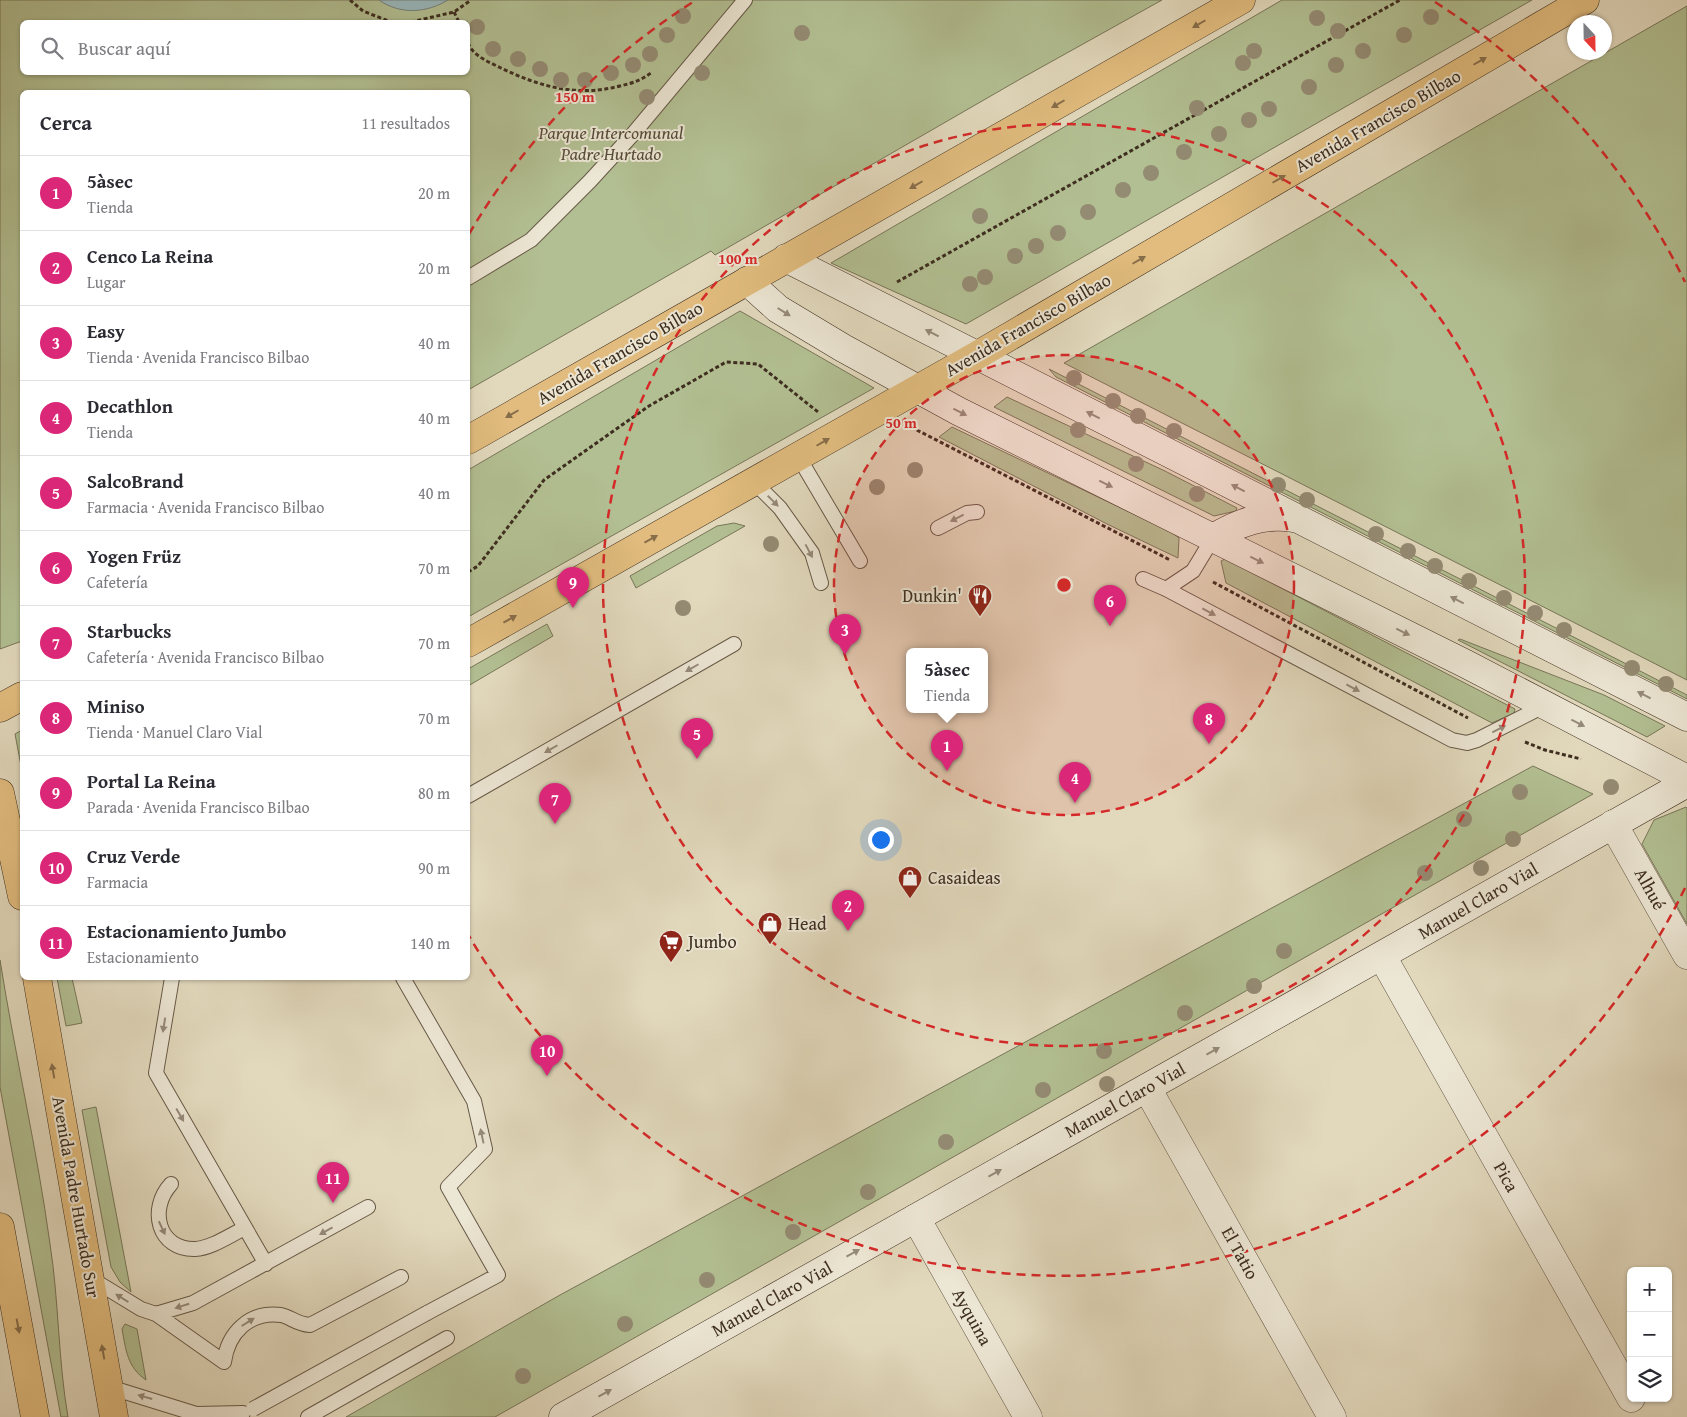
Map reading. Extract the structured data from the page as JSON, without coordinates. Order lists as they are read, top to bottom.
{
  "streets": {
    "main road": ["Avenida Francisco Bilbao", "Avenida Padre Hurtado Sur"],
    "street": [
      "Alhué",
      "Manuel Claro Vial",
      "Pica",
      "El Tatio",
      "Ayquina"
    ]
  },
  "crossings": [
    ["Alhué", "Manuel Claro Vial"],
    ["Manuel Claro Vial", "Pica"],
    ["Manuel Claro Vial", "El Tatio"],
    ["Manuel Claro Vial", "Ayquina"]
  ],
  "one_way": ["Manuel Claro Vial"],
  "parks": ["Parque Intercomunal Padre Hurtado"],
  "places": {
    "restaurant": ["Dunkin'"],
    "shop": ["Casaideas", "Head"],
    "supermarket": ["Jumbo"]
  },
  "north": "bottom",
  "page": {
    "search": "Buscar aquí",
    "heading": ["Cerca", "11 resultados"],
    "list": [
      {
        "mark": "1",
        "name": "5àsec",
        "note": "Tienda",
        "value": "20 m"
      },
      {
        "mark": "2",
        "name": "Cenco La Reina",
        "note": "Lugar",
        "value": "20 m"
      },
      {
        "mark": "3",
        "name": "Easy",
        "note": "Tienda · Avenida Francisco Bilbao",
        "value": "40 m"
      },
      {
        "mark": "4",
        "name": "Decathlon",
        "note": "Tienda",
        "value": "40 m"
      },
      {
        "mark": "5",
        "name": "SalcoBrand",
        "note": "Farmacia · Avenida Francisco Bilbao",
        "value": "40 m"
      },
      {
        "mark": "6",
        "name": "Yogen Früz",
        "note": "Cafetería",
        "value": "70 m"
      },
      {
        "mark": "7",
        "name": "Starbucks",
        "note": "Cafetería · Avenida Francisco Bilbao",
        "value": "70 m"
      },
      {
        "mark": "8",
        "name": "Miniso",
        "note": "Tienda · Manuel Claro Vial",
        "value": "70 m"
      },
      {
        "mark": "9",
        "name": "Portal La Reina",
        "note": "Parada · Avenida Francisco Bilbao",
        "value": "80 m"
      },
      {
        "mark": "10",
        "name": "Cruz Verde",
        "note": "Farmacia",
        "value": "90 m"
      },
      {
        "mark": "11",
        "name": "Estacionamiento Jumbo",
        "note": "Estacionamiento",
        "value": "140 m"
      }
    ],
    "pins": [
      "9",
      "6",
      "3",
      "8",
      "5",
      "1",
      "4",
      "7",
      "2",
      "10",
      "11"
    ],
    "popup": ["5àsec", "Tienda"],
    "map_buttons": ["+", "−"]
  },
  "rings": ["150 m", "100 m", "50 m"]
}
